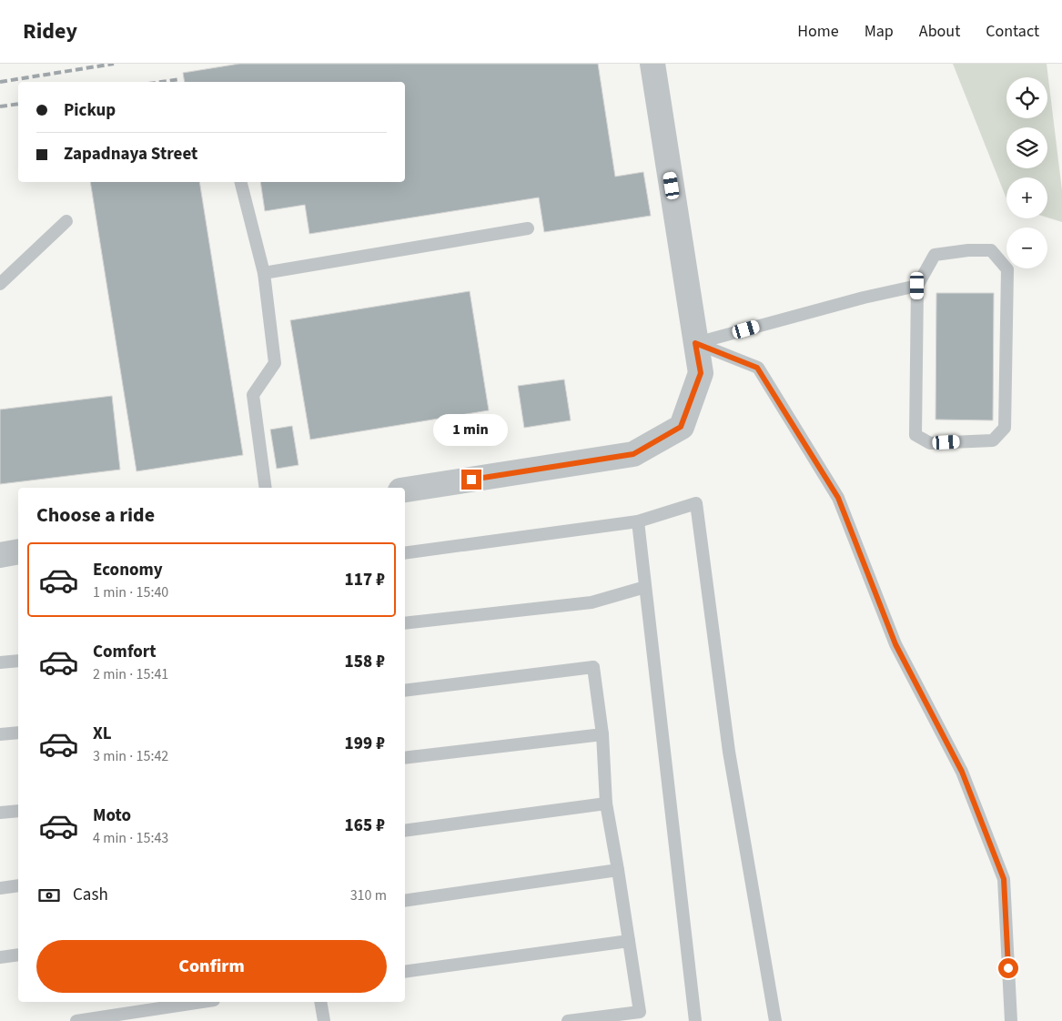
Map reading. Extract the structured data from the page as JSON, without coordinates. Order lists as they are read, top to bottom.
{
  "page": {
    "header": "Ridey",
    "nav": [
      "Home",
      "Map",
      "About",
      "Contact"
    ],
    "map_buttons": ["+", "−"],
    "banner": ["Pickup", "Zapadnaya Street"],
    "bubble": "1 min",
    "heading": "Choose a ride",
    "list": [
      {
        "name": "Economy",
        "note": "1 min · 15:40",
        "value": "117 ₽"
      },
      {
        "name": "Comfort",
        "note": "2 min · 15:41",
        "value": "158 ₽"
      },
      {
        "name": "XL",
        "note": "3 min · 15:42",
        "value": "199 ₽"
      },
      {
        "name": "Moto",
        "note": "4 min · 15:43",
        "value": "165 ₽"
      }
    ],
    "pay": ["Cash", "310 m"],
    "buttons": "Confirm"
  }
}
